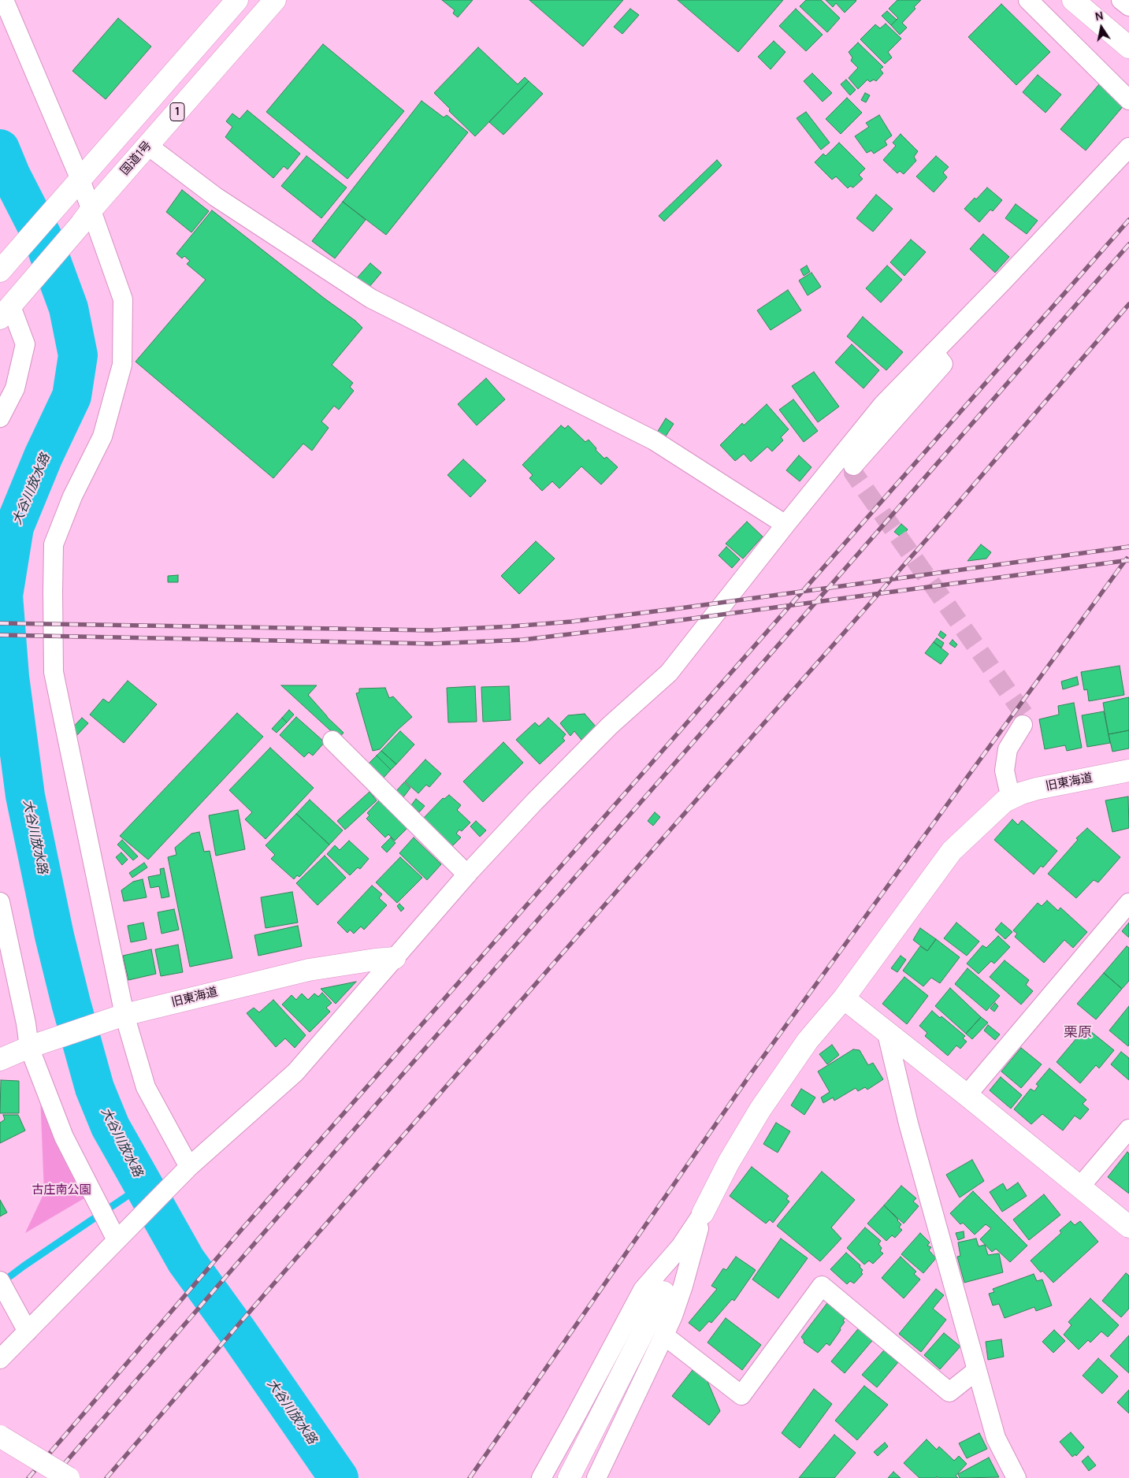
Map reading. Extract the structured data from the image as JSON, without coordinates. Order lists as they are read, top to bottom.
{
  "streets": {
    "main road": ["1", "国道1号", "旧東海道"]
  },
  "districts": ["栗原"],
  "water": ["大谷川放水路"],
  "parks": ["古庄南公園"],
  "north": "top"
}
